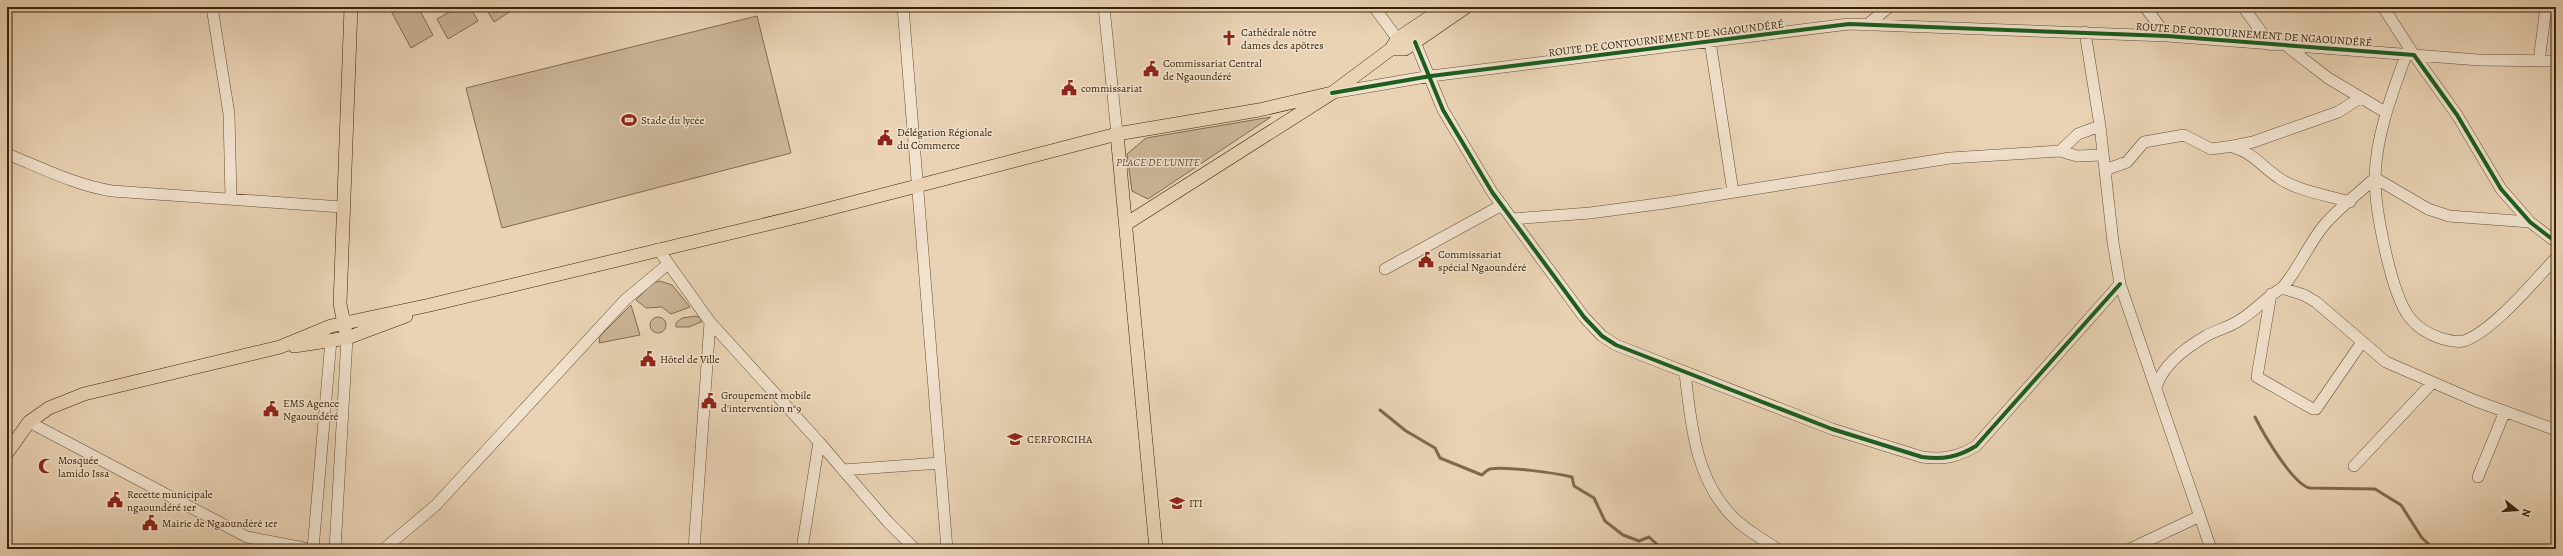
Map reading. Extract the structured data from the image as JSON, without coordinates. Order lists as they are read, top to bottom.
{
  "streets": {
    "street": ["ROUTE DE CONTOURNEMENT DE NGAOUNDÉRÉ"]
  },
  "parks": ["PLACE DE L'UNITE"],
  "places": {
    "church": ["Cathédrale nôtre dames des apôtres"],
    "public building": [
      "Commissariat Central de Ngaoundéré",
      "commissariat",
      "Délégation Régionale du Commerce",
      "Commissariat spécial Ngaoundéré",
      "Hôtel de Ville",
      "Groupement mobile d'intervention n°9",
      "EMS Agence Ngaoundéré",
      "Recette municipale ngaoundéré 1er",
      "Mairie de Ngaoundéré 1er"
    ],
    "sports": ["Stade du lycée"],
    "school or university": ["CERFORCIHA", "ITI"],
    "mosque": ["Mosquée lamido Issa"]
  },
  "north": "right"
}
